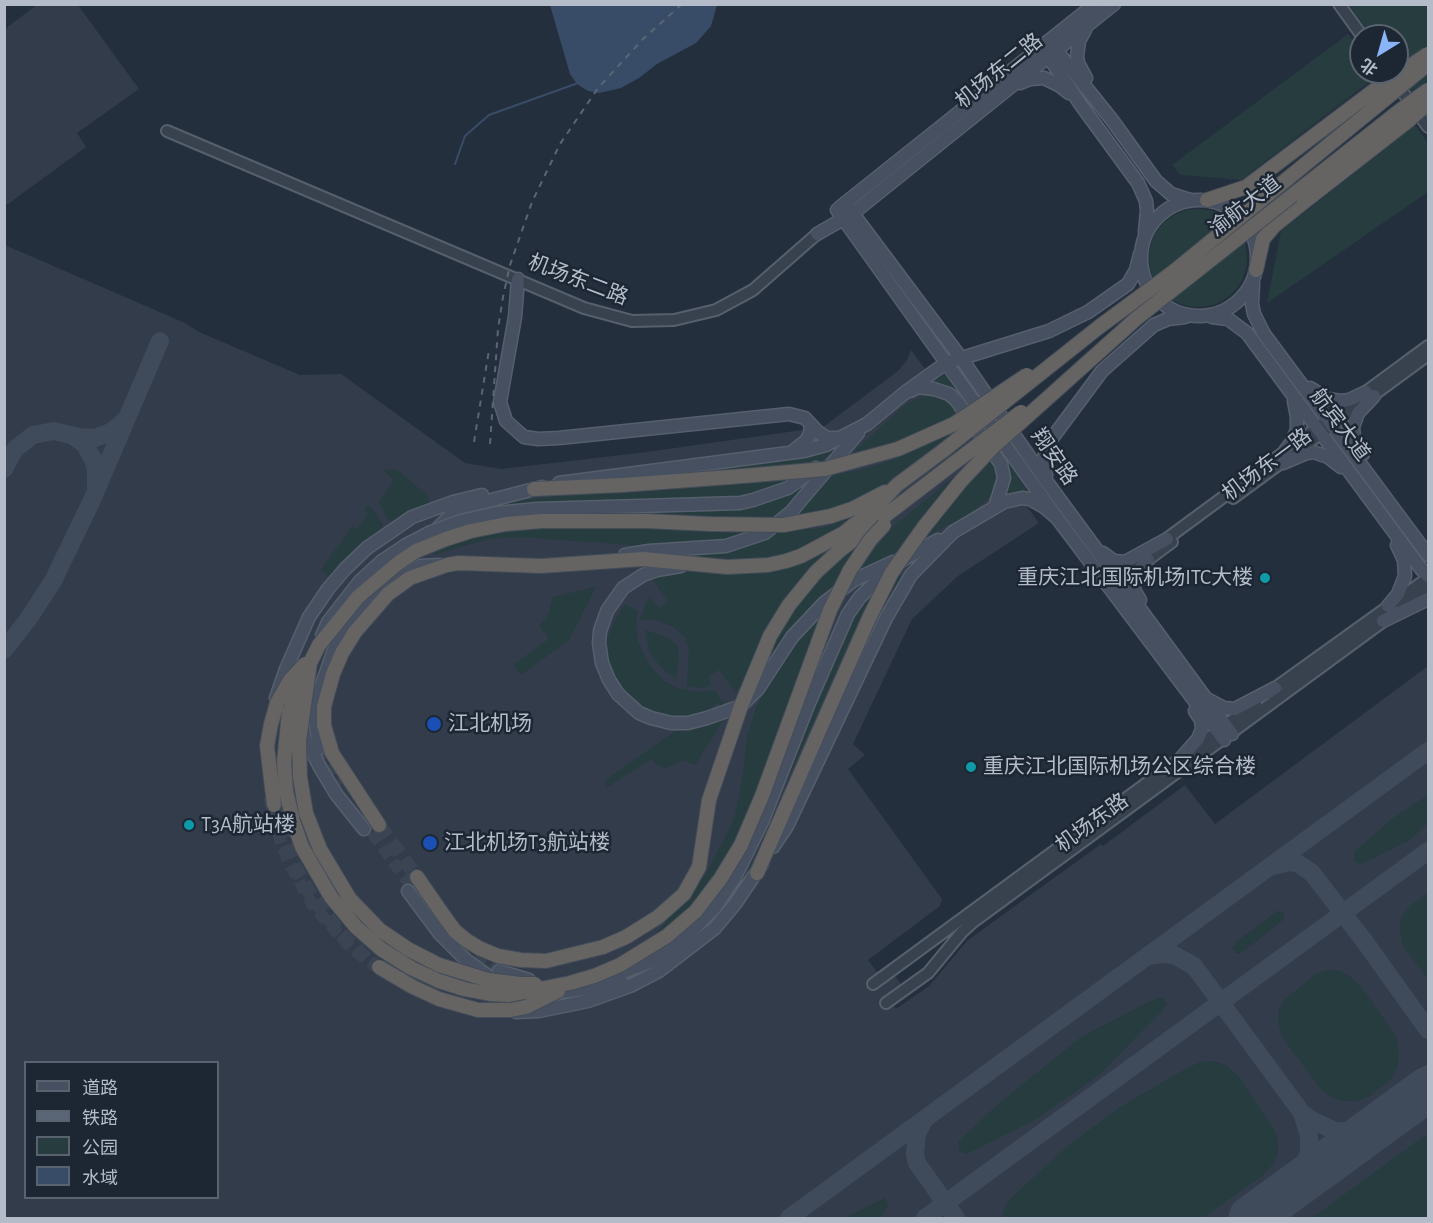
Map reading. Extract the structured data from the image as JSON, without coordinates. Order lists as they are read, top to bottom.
{
  "streets": {
    "highway": ["渝航大道"],
    "main road": ["机场东二路", "航宾大道", "翔安路"],
    "street": ["机场东一路", "机场东路"]
  },
  "crossings": [
    ["机场东二路", "翔安路"],
    ["航宾大道", "机场东一路"],
    ["航宾大道", "机场东路"],
    ["翔安路", "机场东一路"],
    ["翔安路", "机场东路"]
  ],
  "places": [
    "重庆江北国际机场ITC大楼",
    "江北机场",
    "重庆江北国际机场公区综合楼",
    "T3A航站楼",
    "江北机场T3航站楼"
  ],
  "legend": [
    "道路",
    "铁路",
    "公园",
    "水域"
  ],
  "north": "bottom left"
}
